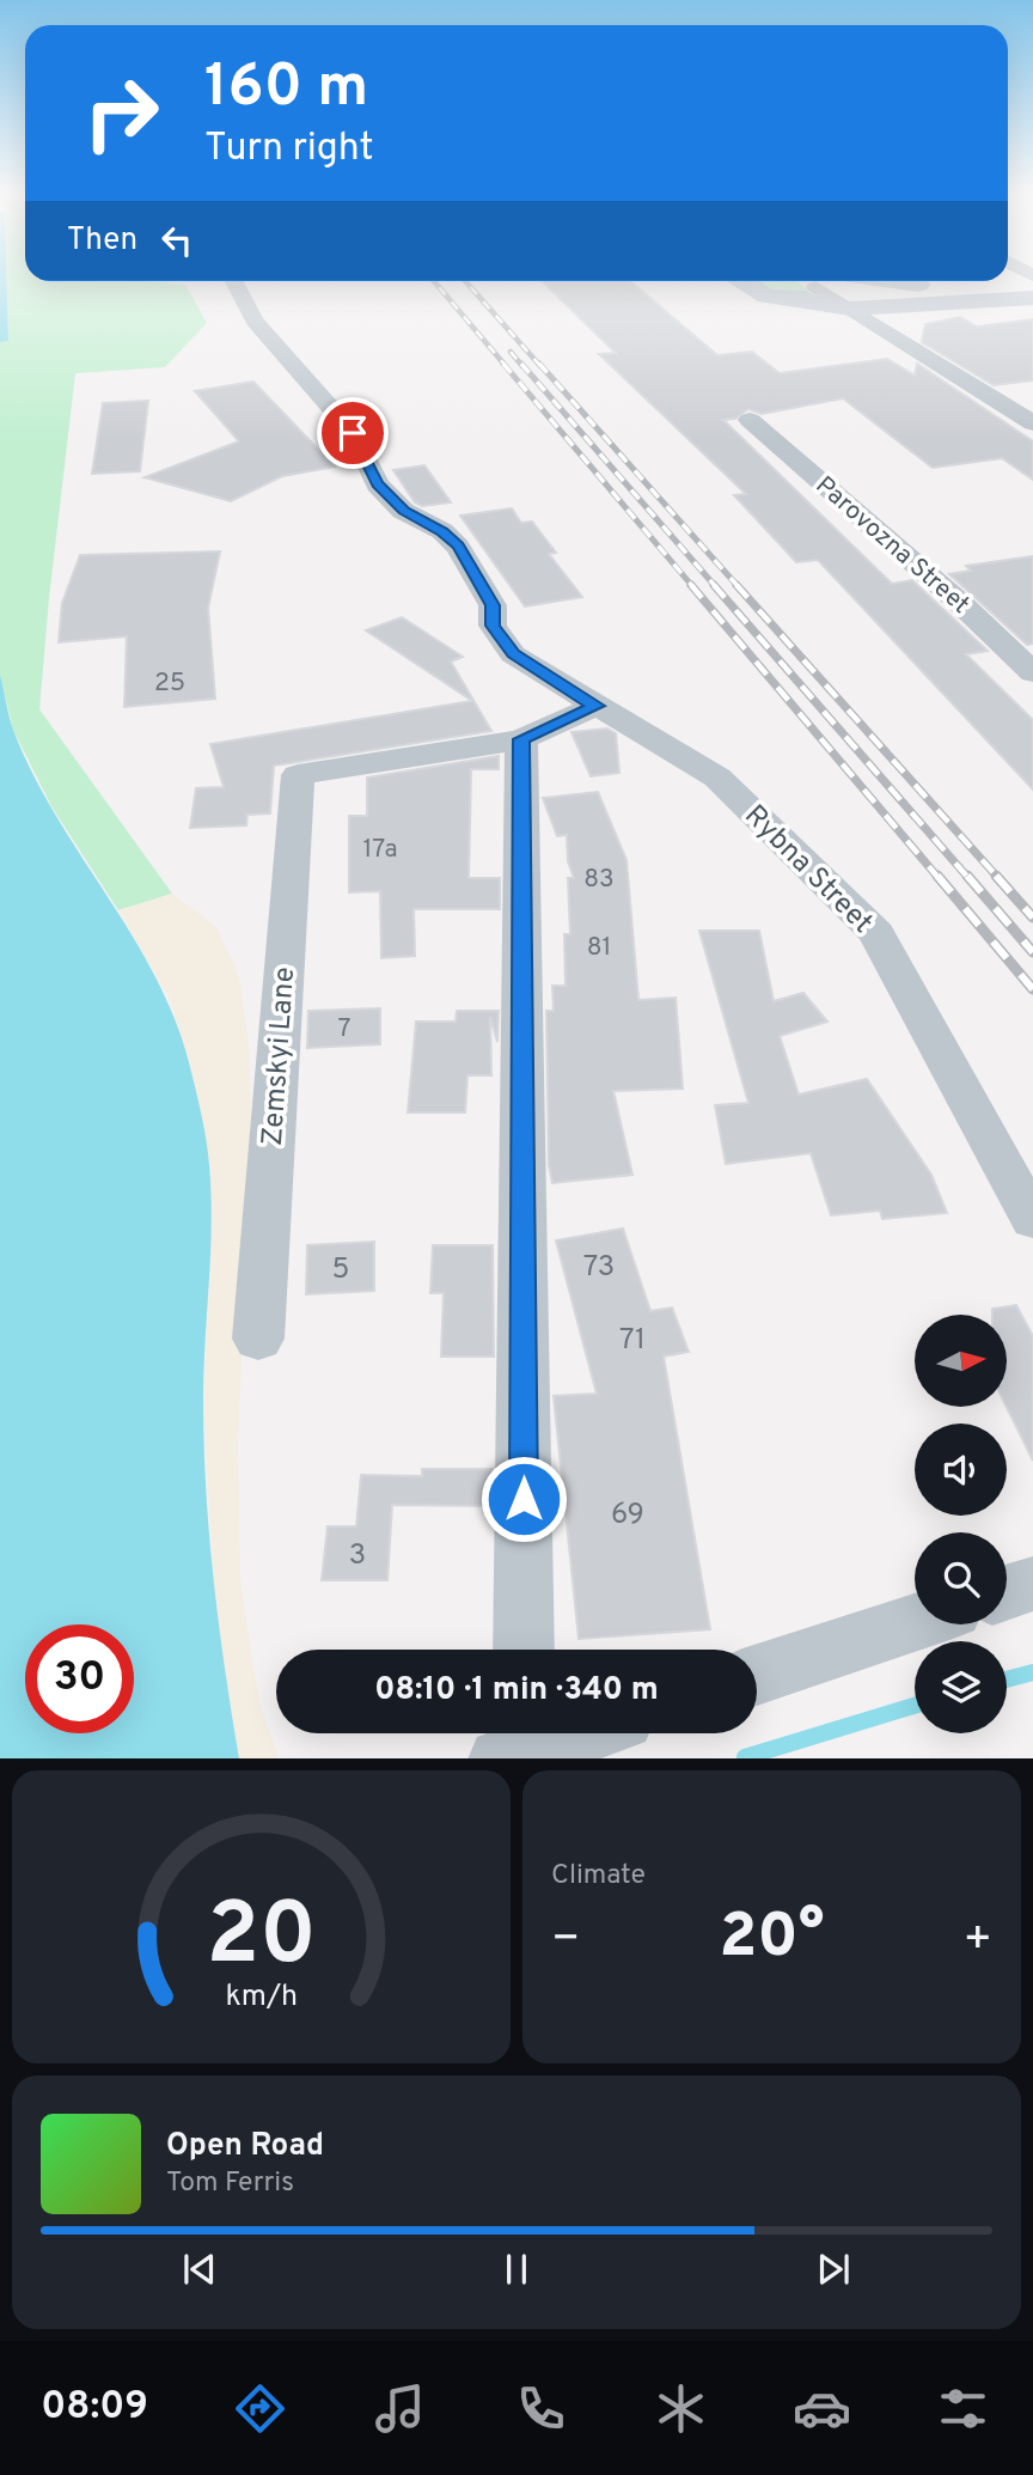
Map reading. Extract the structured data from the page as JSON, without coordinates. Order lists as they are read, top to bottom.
{
  "streets": {
    "street": ["Parovozna Street", "Rybna Street", "Zemskyi Lane"]
  },
  "house_numbers": [
    "25",
    "17а",
    "83",
    "81",
    "7",
    "73",
    "5",
    "71",
    "69",
    "3"
  ],
  "north": "right",
  "page": {
    "turn": ["160 m", "Turn right"],
    "then": "Then",
    "limit": "30",
    "trip": "08:10 · 1 min · 340 m",
    "tile": "Climate",
    "heat": ["−", "20°", "+"],
    "song": ["Open Road", "Tom Ferris"],
    "tabs": "08:09",
    "gauge": ["20", "km/h"]
  }
}
